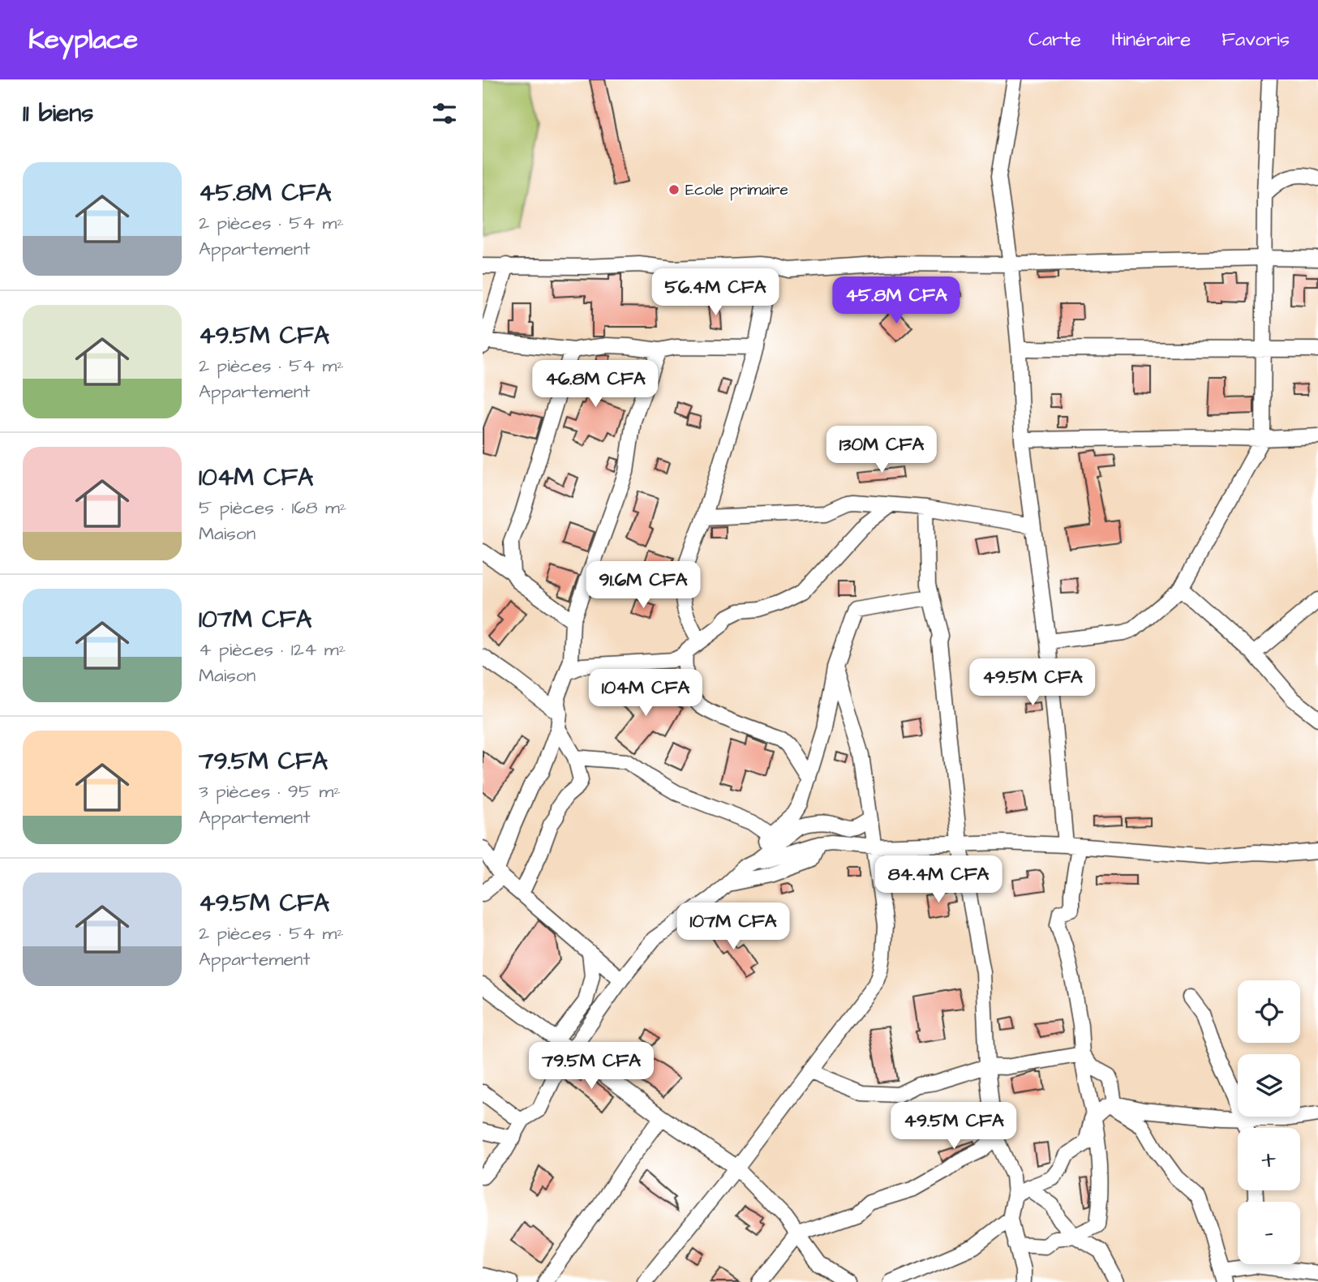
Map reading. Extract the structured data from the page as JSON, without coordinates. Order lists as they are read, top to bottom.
{
  "places": ["Ecole primaire"],
  "page": {
    "header": "Keyplace",
    "nav": ["Carte", "Itinéraire", "Favoris"],
    "heading": "11 biens",
    "list": [
      {
        "name": "45.8M CFA",
        "note": "2 pièces · 54 m² · Appartement"
      },
      {
        "name": "49.5M CFA",
        "note": "2 pièces · 54 m² · Appartement"
      },
      {
        "name": "104M CFA",
        "note": "5 pièces · 168 m² · Maison"
      },
      {
        "name": "107M CFA",
        "note": "4 pièces · 124 m² · Maison"
      },
      {
        "name": "79.5M CFA",
        "note": "3 pièces · 95 m² · Appartement"
      },
      {
        "name": "49.5M CFA",
        "note": "2 pièces · 54 m² · Appartement"
      }
    ],
    "price": [
      "56.4M CFA",
      "45.8M CFA",
      "46.8M CFA",
      "130M CFA",
      "91.6M CFA",
      "49.5M CFA",
      "104M CFA",
      "84.4M CFA",
      "107M CFA",
      "79.5M CFA",
      "49.5M CFA"
    ],
    "map_buttons": ["+", "−"]
  }
}
